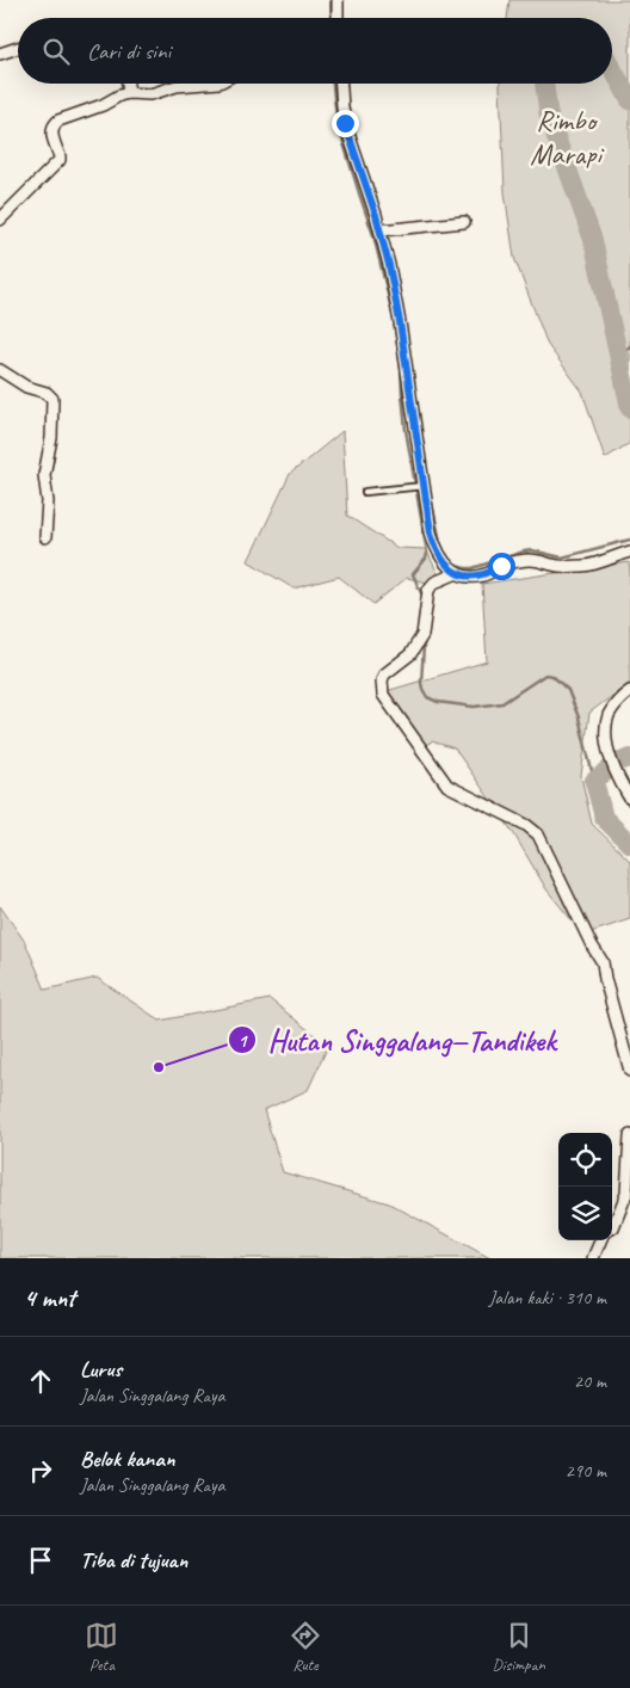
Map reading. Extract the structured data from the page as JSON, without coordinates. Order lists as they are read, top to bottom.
{
  "parks": ["Rimbo Marapi"],
  "places": ["Hutan Singgalang—Tandikek"],
  "page": {
    "search": "Cari di sini",
    "heading": ["4 mnt", "Jalan kaki · 310 m"],
    "list": [
      ["Lurus", "Jalan Singgalang Raya", "20 m"],
      ["Belok kanan", "Jalan Singgalang Raya", "290 m"],
      "Tiba di tujuan"
    ],
    "nav": ["Peta", "Rute", "Disimpan"]
  }
}
